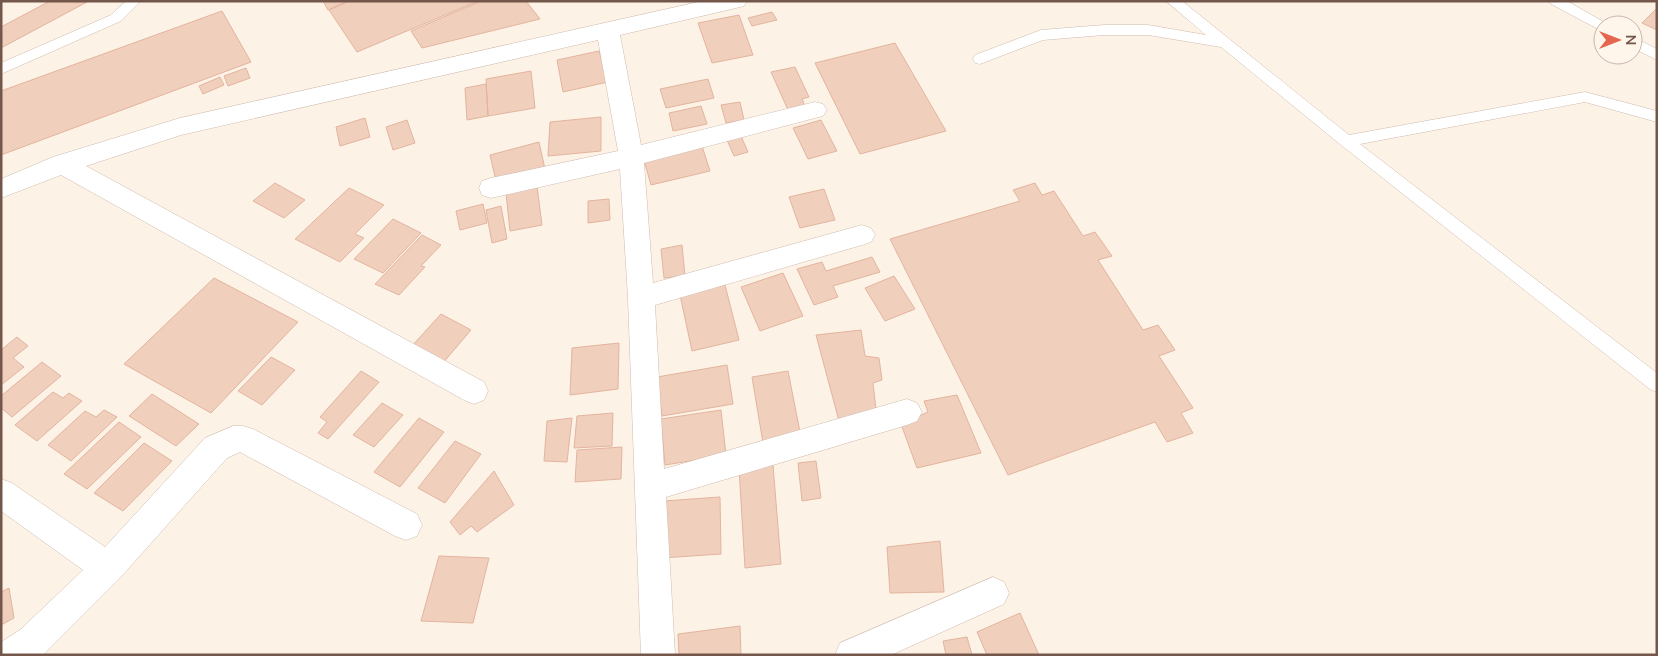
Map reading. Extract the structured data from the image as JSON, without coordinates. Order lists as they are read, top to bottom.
{
  "north": "right"
}
